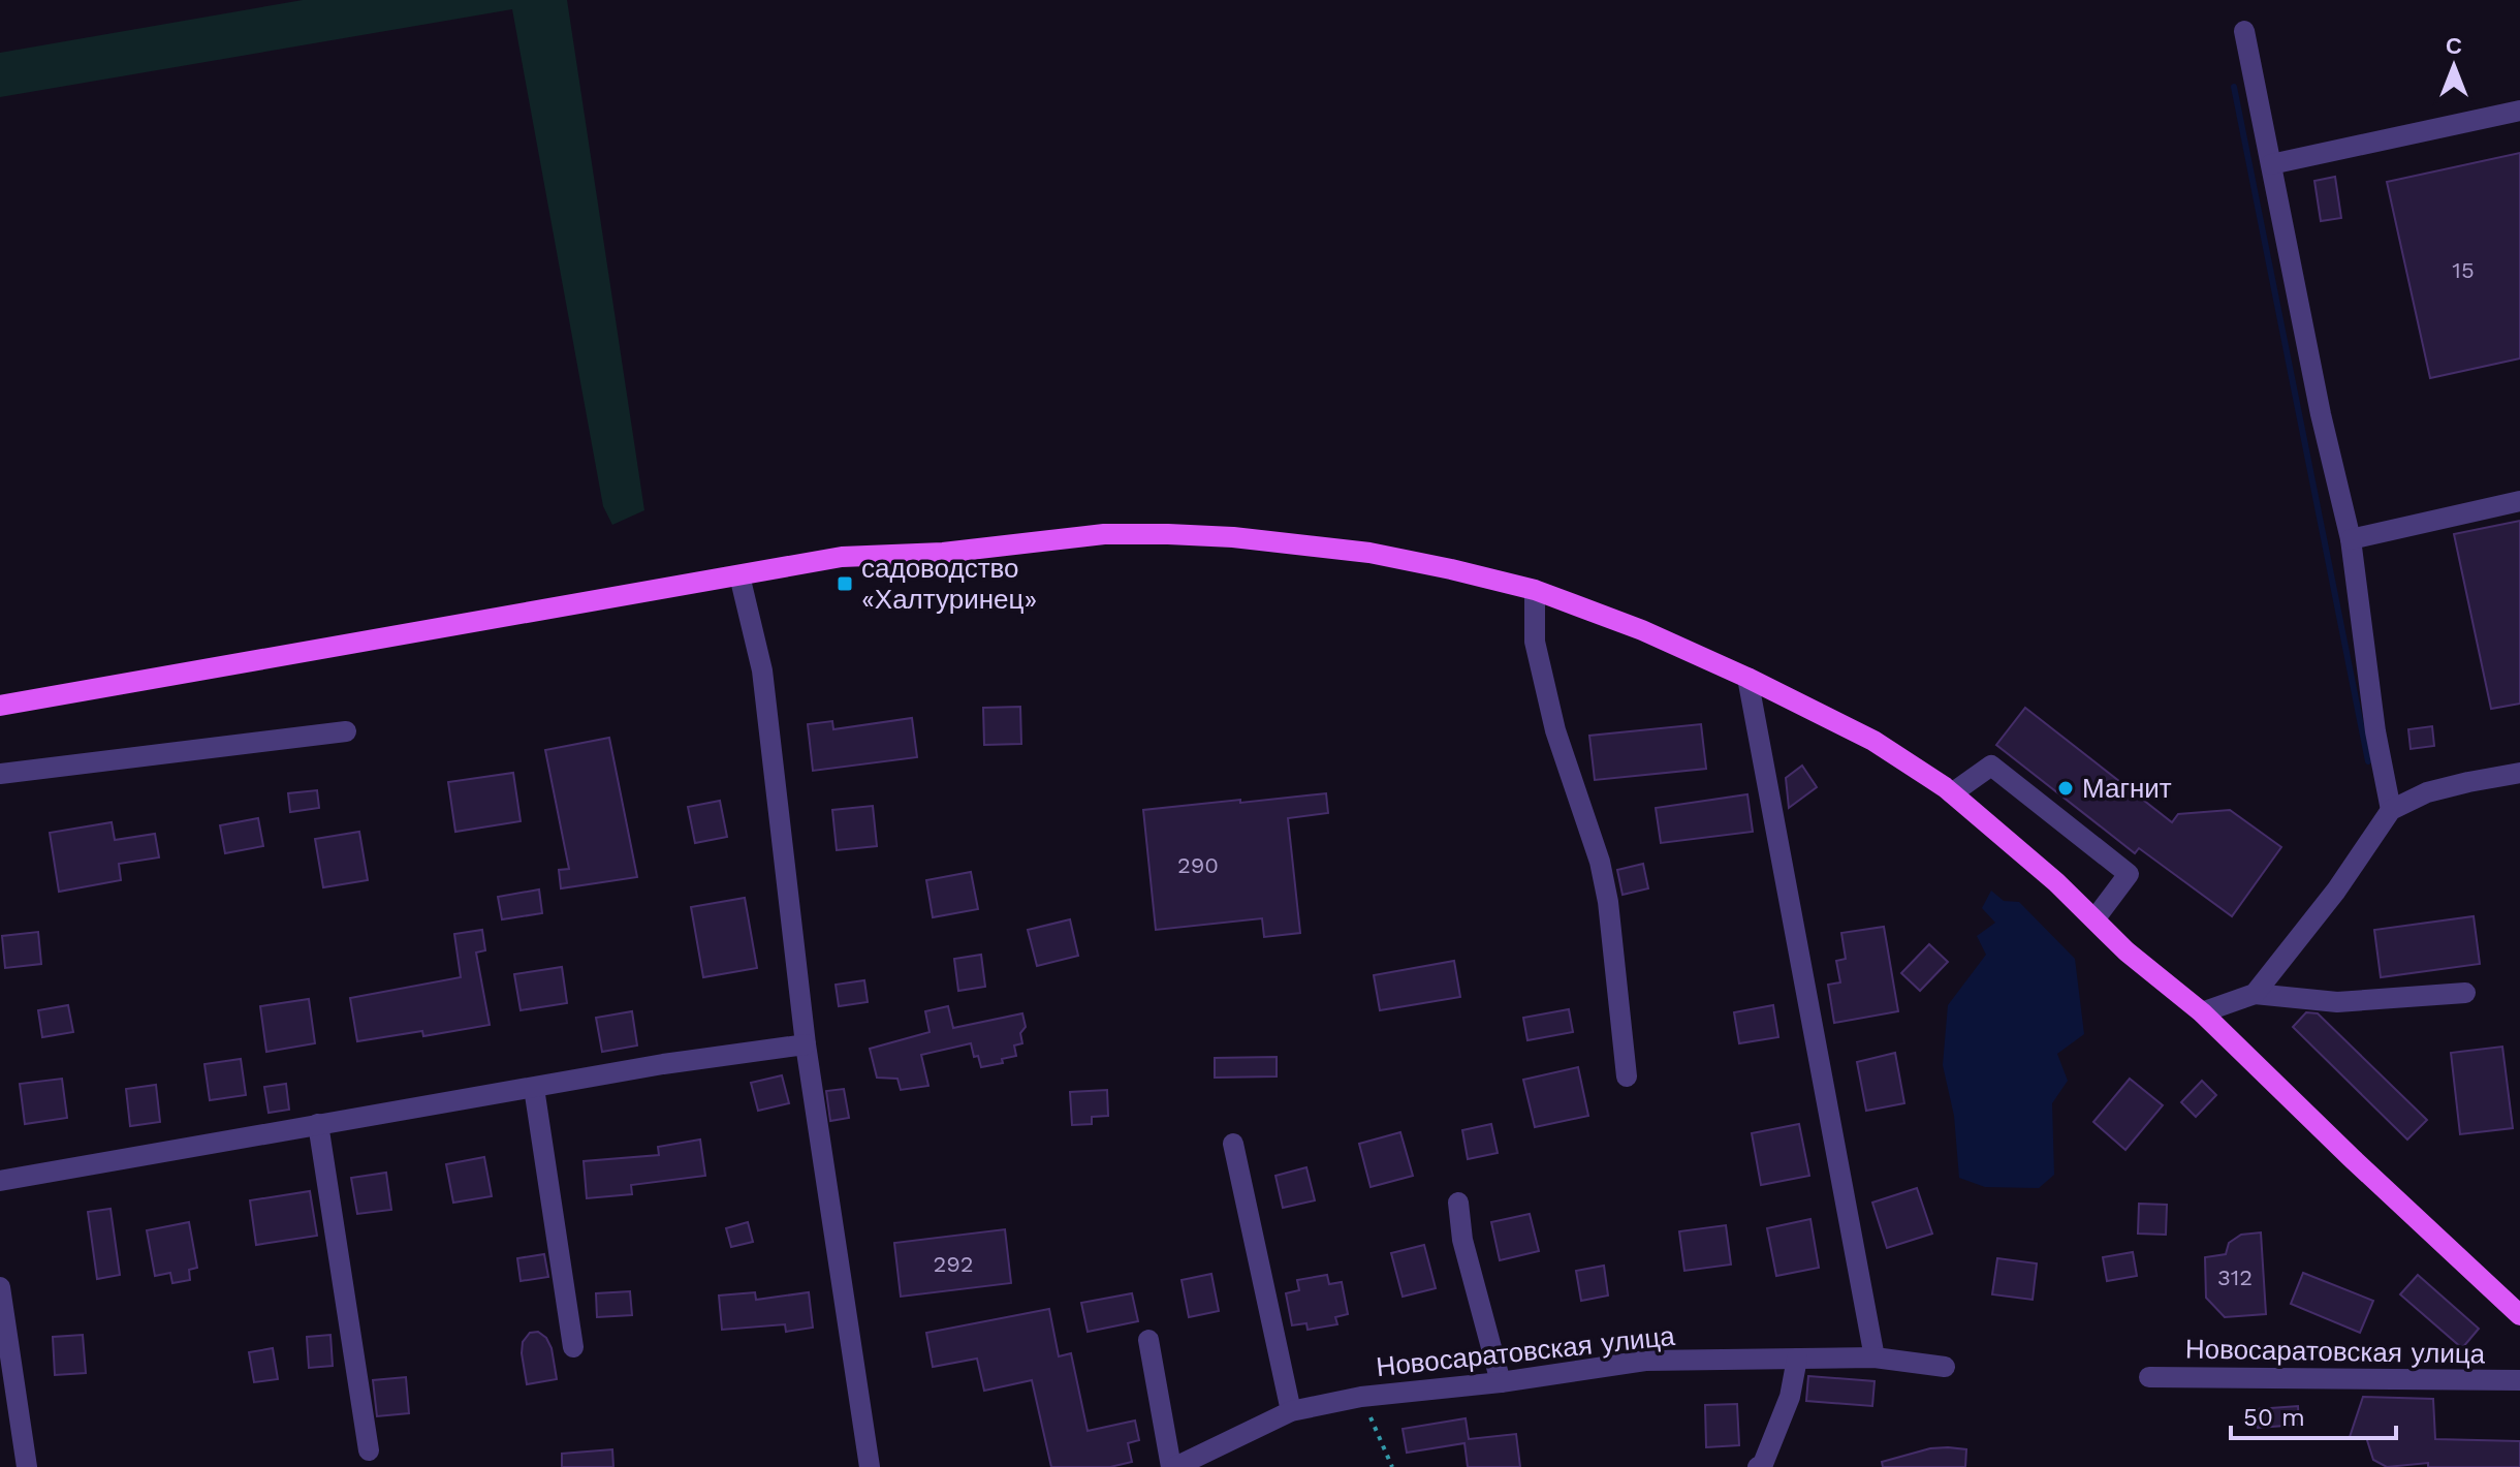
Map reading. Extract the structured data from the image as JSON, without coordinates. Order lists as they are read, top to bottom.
{
  "streets": {
    "street": ["Новосаратовская улица"]
  },
  "places": {
    "transit": ["садоводство «Халтуринец»"],
    "other": ["Магнит"]
  },
  "house_numbers": [
    "15",
    "290",
    "292",
    "312"
  ],
  "scale_bar": "50 m",
  "north": "top"
}
